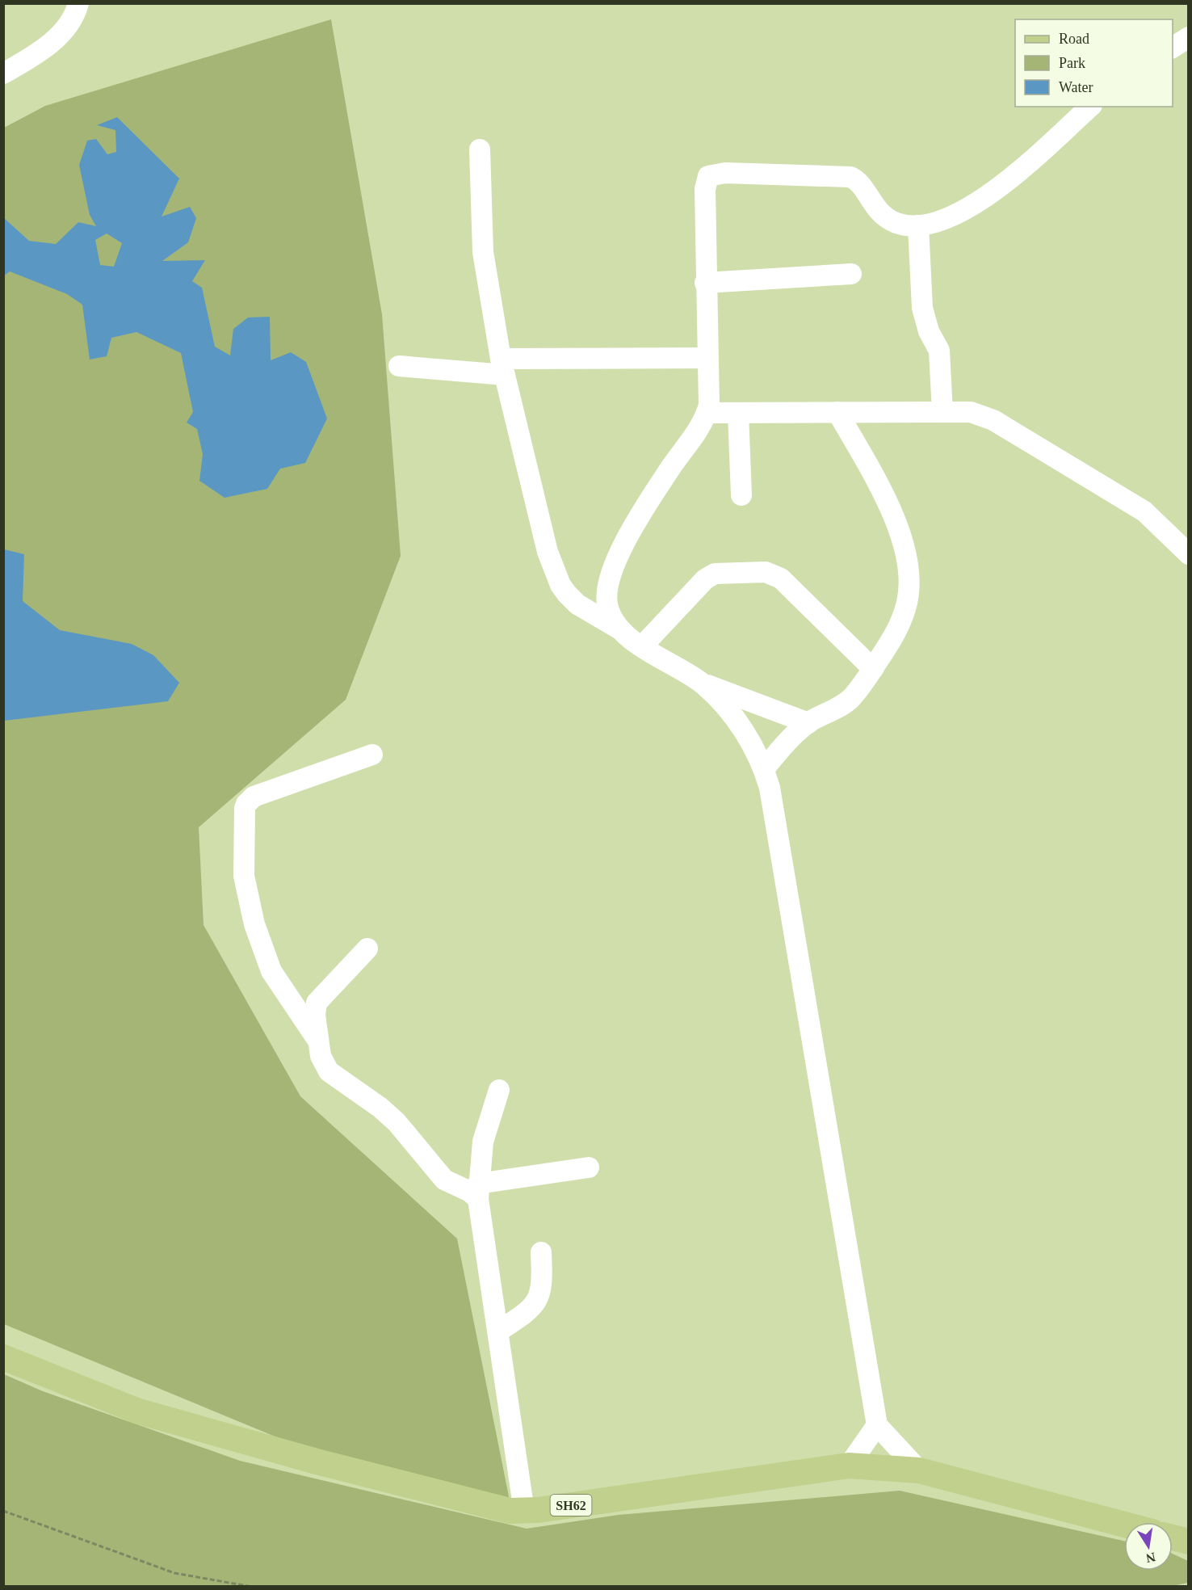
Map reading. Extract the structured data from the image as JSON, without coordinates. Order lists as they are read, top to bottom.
{
  "streets": {
    "main road": ["SH62"]
  },
  "legend": ["Road", "Park", "Water"],
  "north": "bottom"
}
